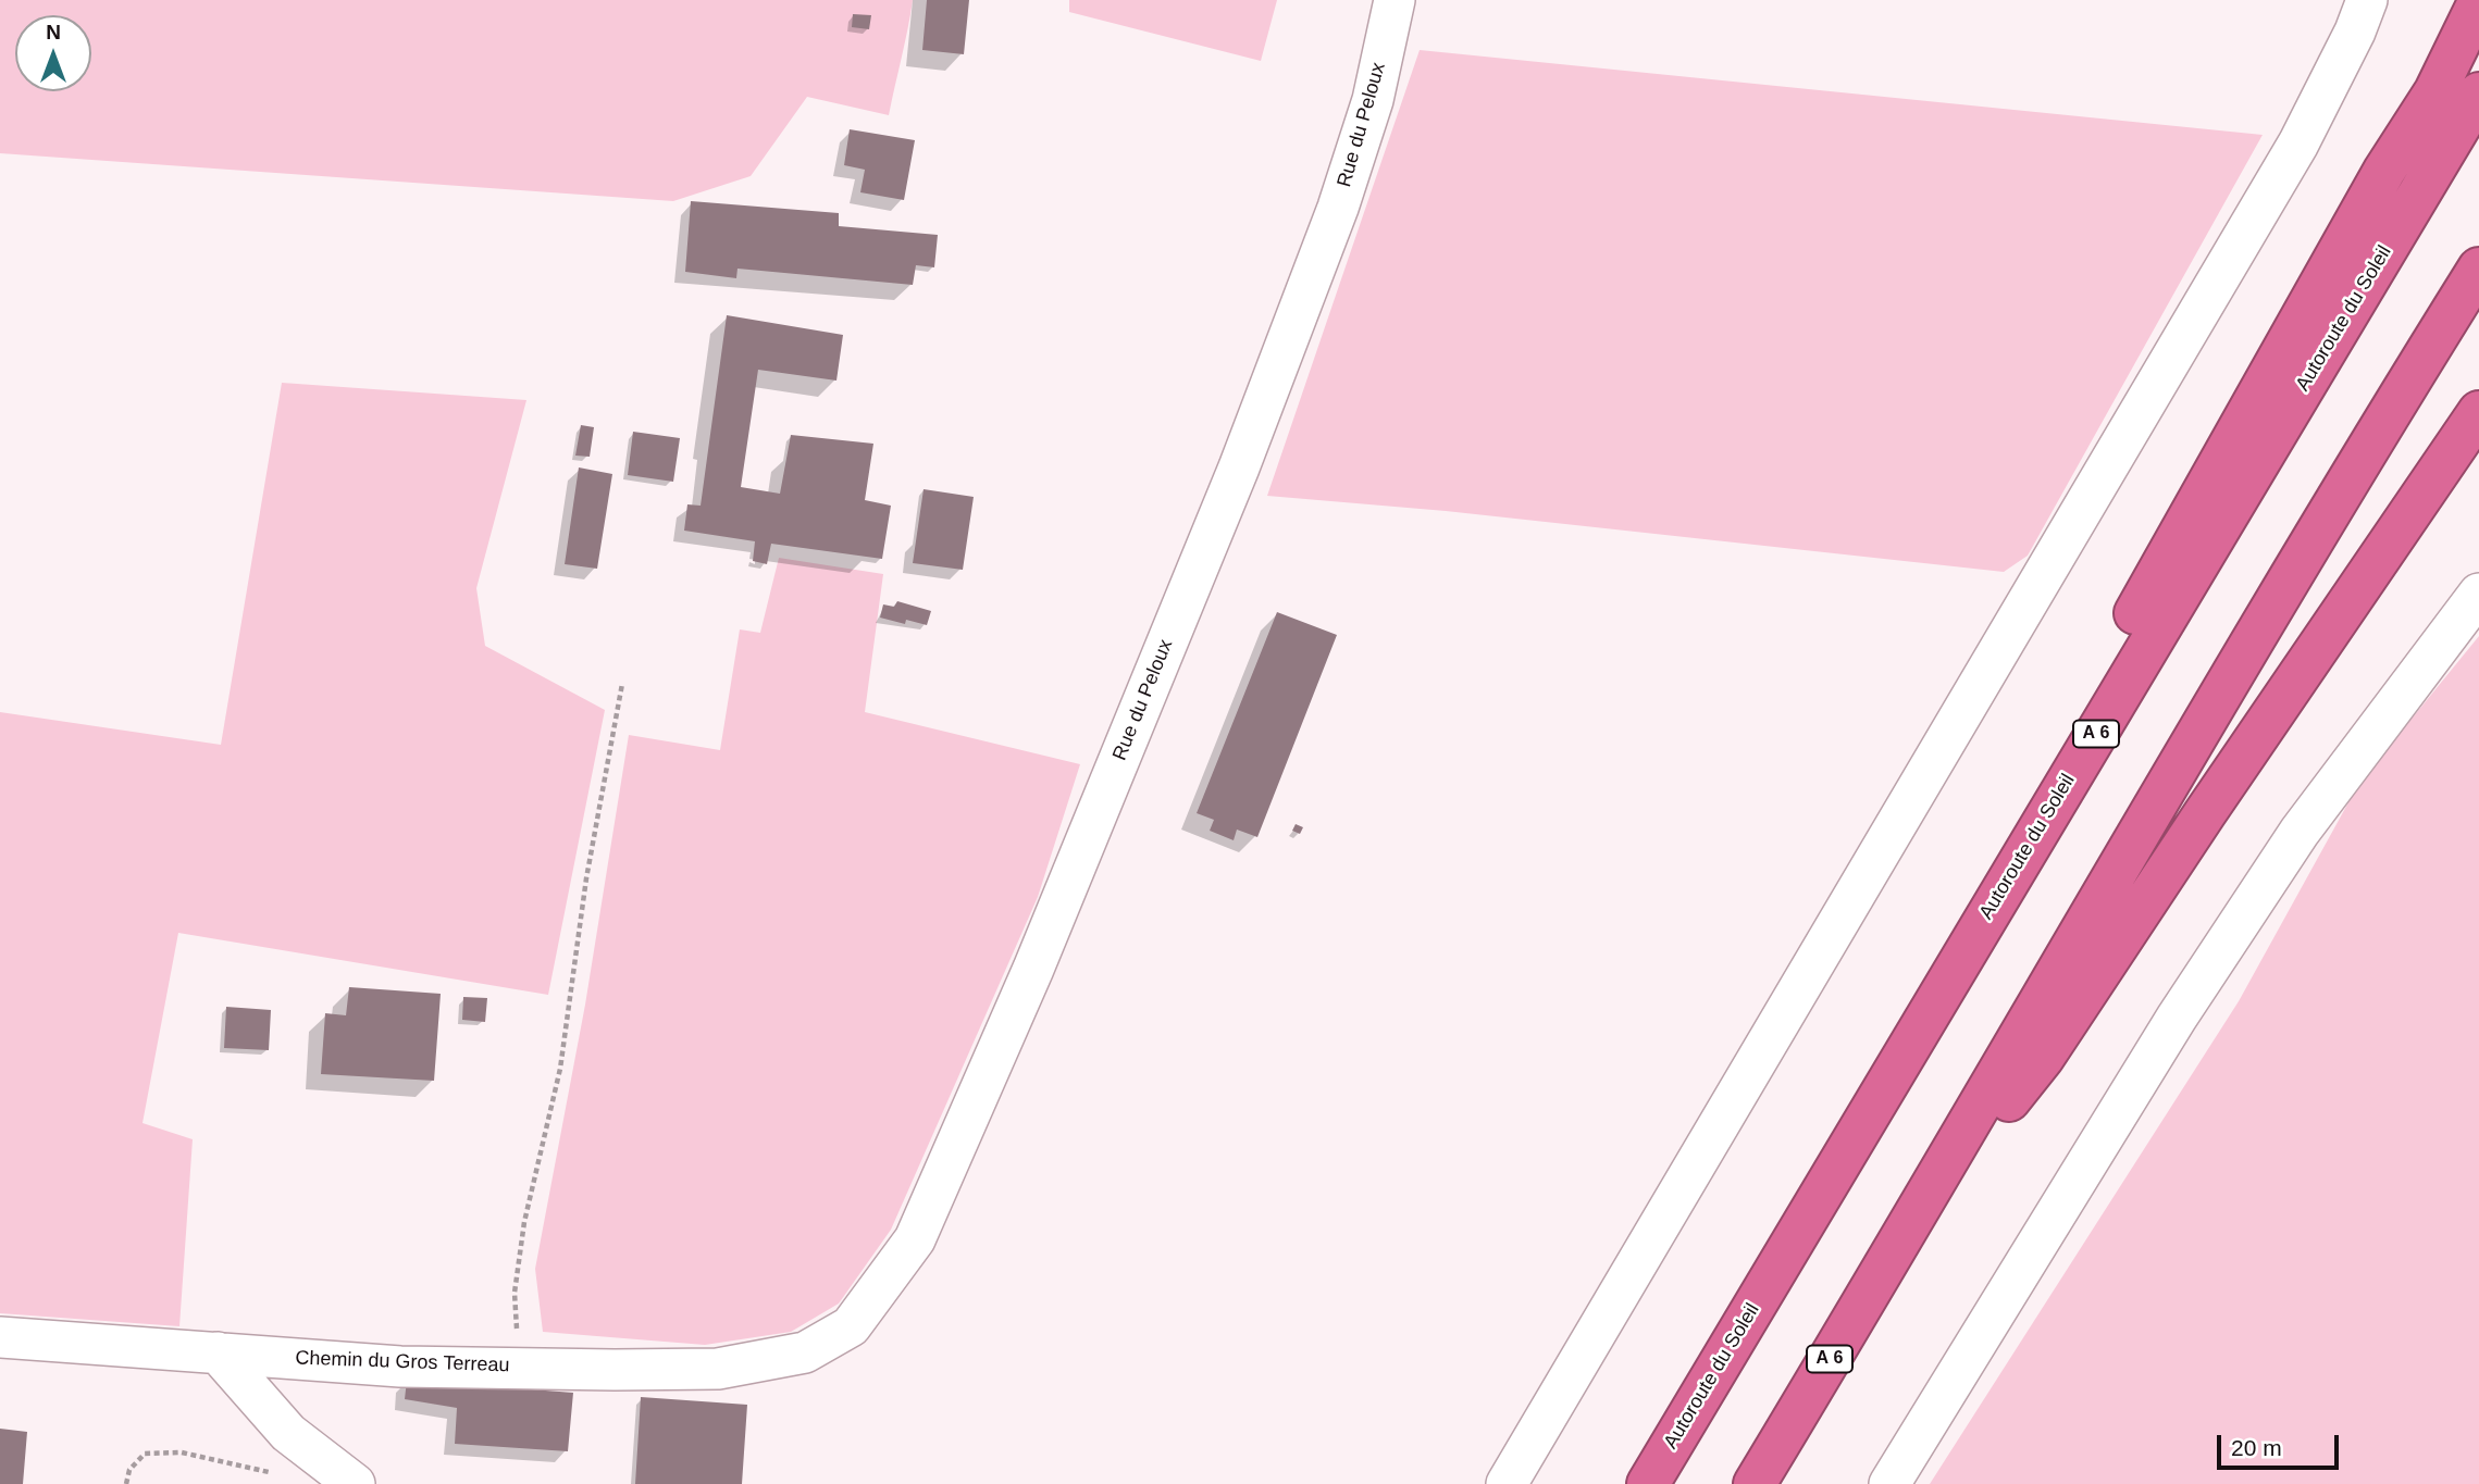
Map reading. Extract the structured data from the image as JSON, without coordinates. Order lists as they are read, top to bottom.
{
  "streets": {
    "highway": ["Autoroute du Soleil", "A 6"],
    "street": ["Rue du Peloux", "Chemin du Gros Terreau"]
  },
  "crossings": [
    ["Rue du Peloux", "Chemin du Gros Terreau"]
  ],
  "scale_bar": "20 m",
  "north": "top"
}
